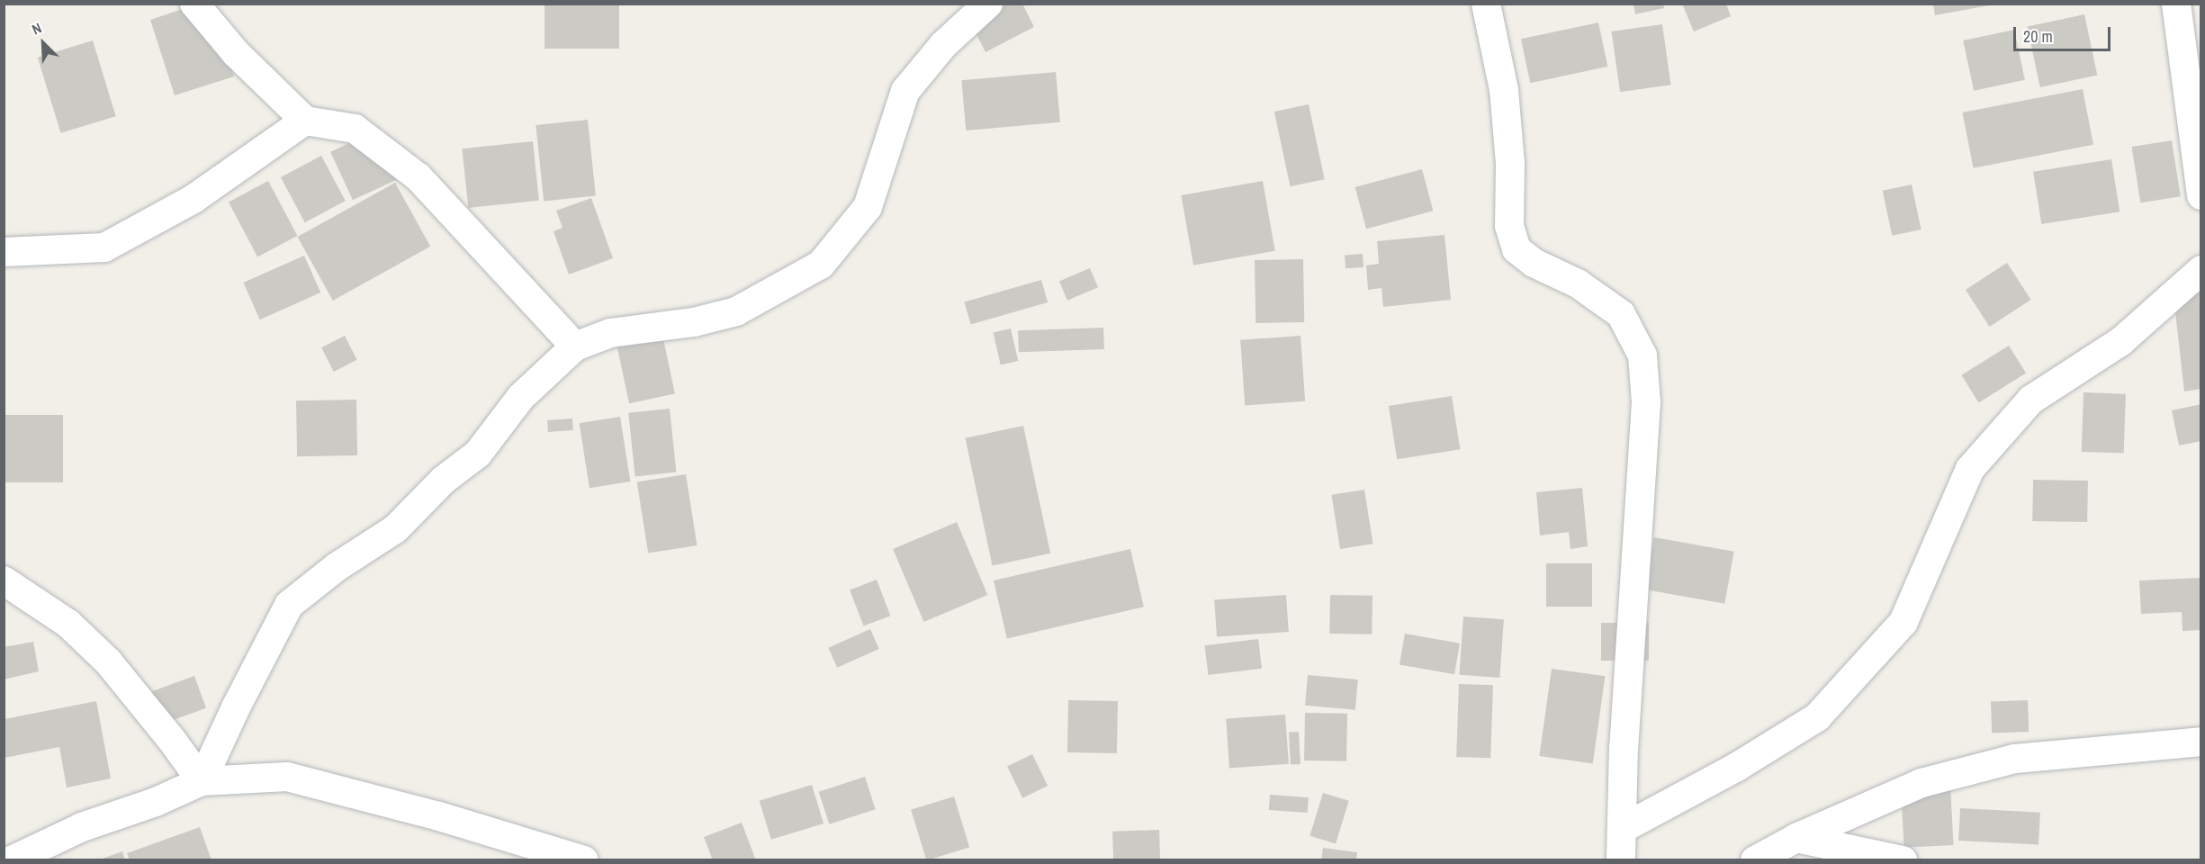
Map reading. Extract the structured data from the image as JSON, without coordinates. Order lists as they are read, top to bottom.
{
  "scale_bar": "20 m",
  "north": "top left"
}
